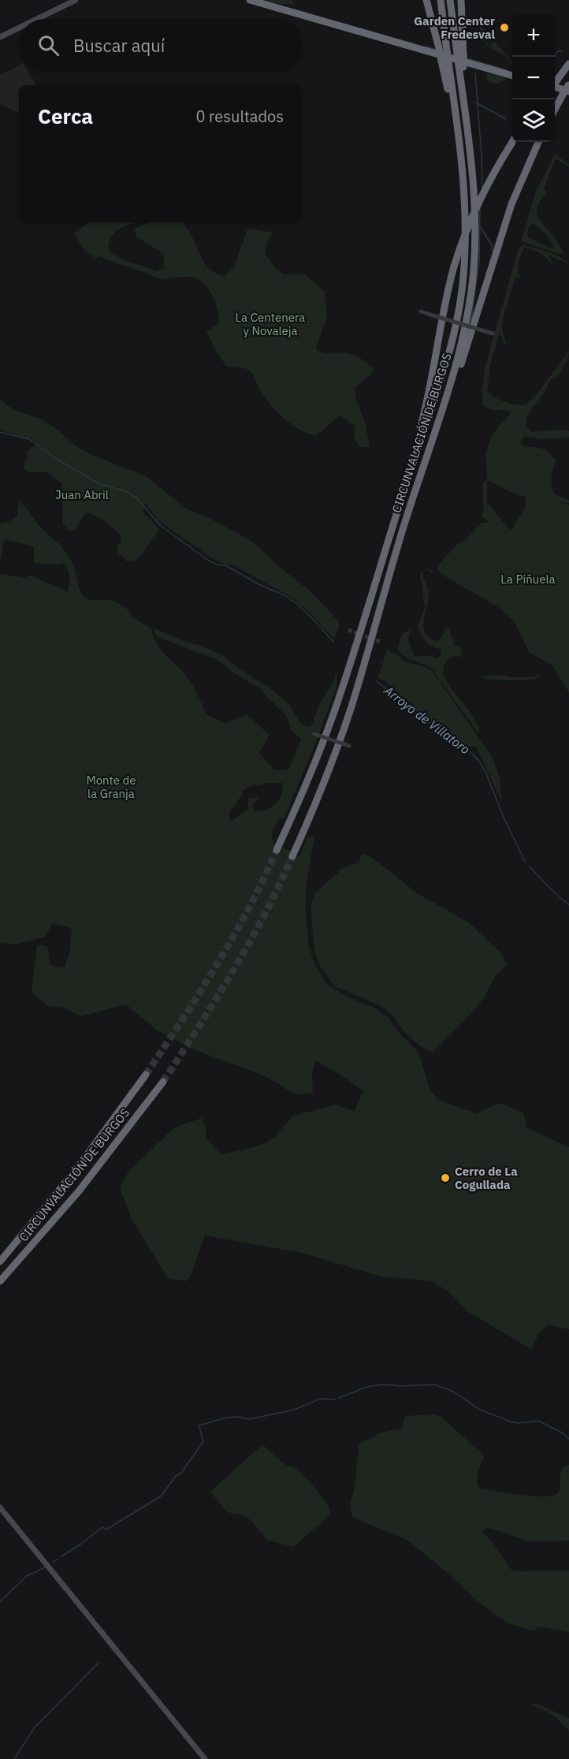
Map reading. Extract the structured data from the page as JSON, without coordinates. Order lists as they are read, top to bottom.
{
  "streets": {
    "highway": ["CIRCUNVALACIÓN DE BURGOS"]
  },
  "water": ["Arroyo de Villatoro"],
  "parks": [
    "La Centenera y Novaleja",
    "Juan Abril",
    "La Piñuela",
    "Monte de la Granja"
  ],
  "places": ["Garden Center Fredesval", "Cerro de La Cogullada"],
  "page": {
    "map_buttons": ["+", "−"],
    "search": "Buscar aquí",
    "heading": ["Cerca", "0 resultados"]
  }
}
